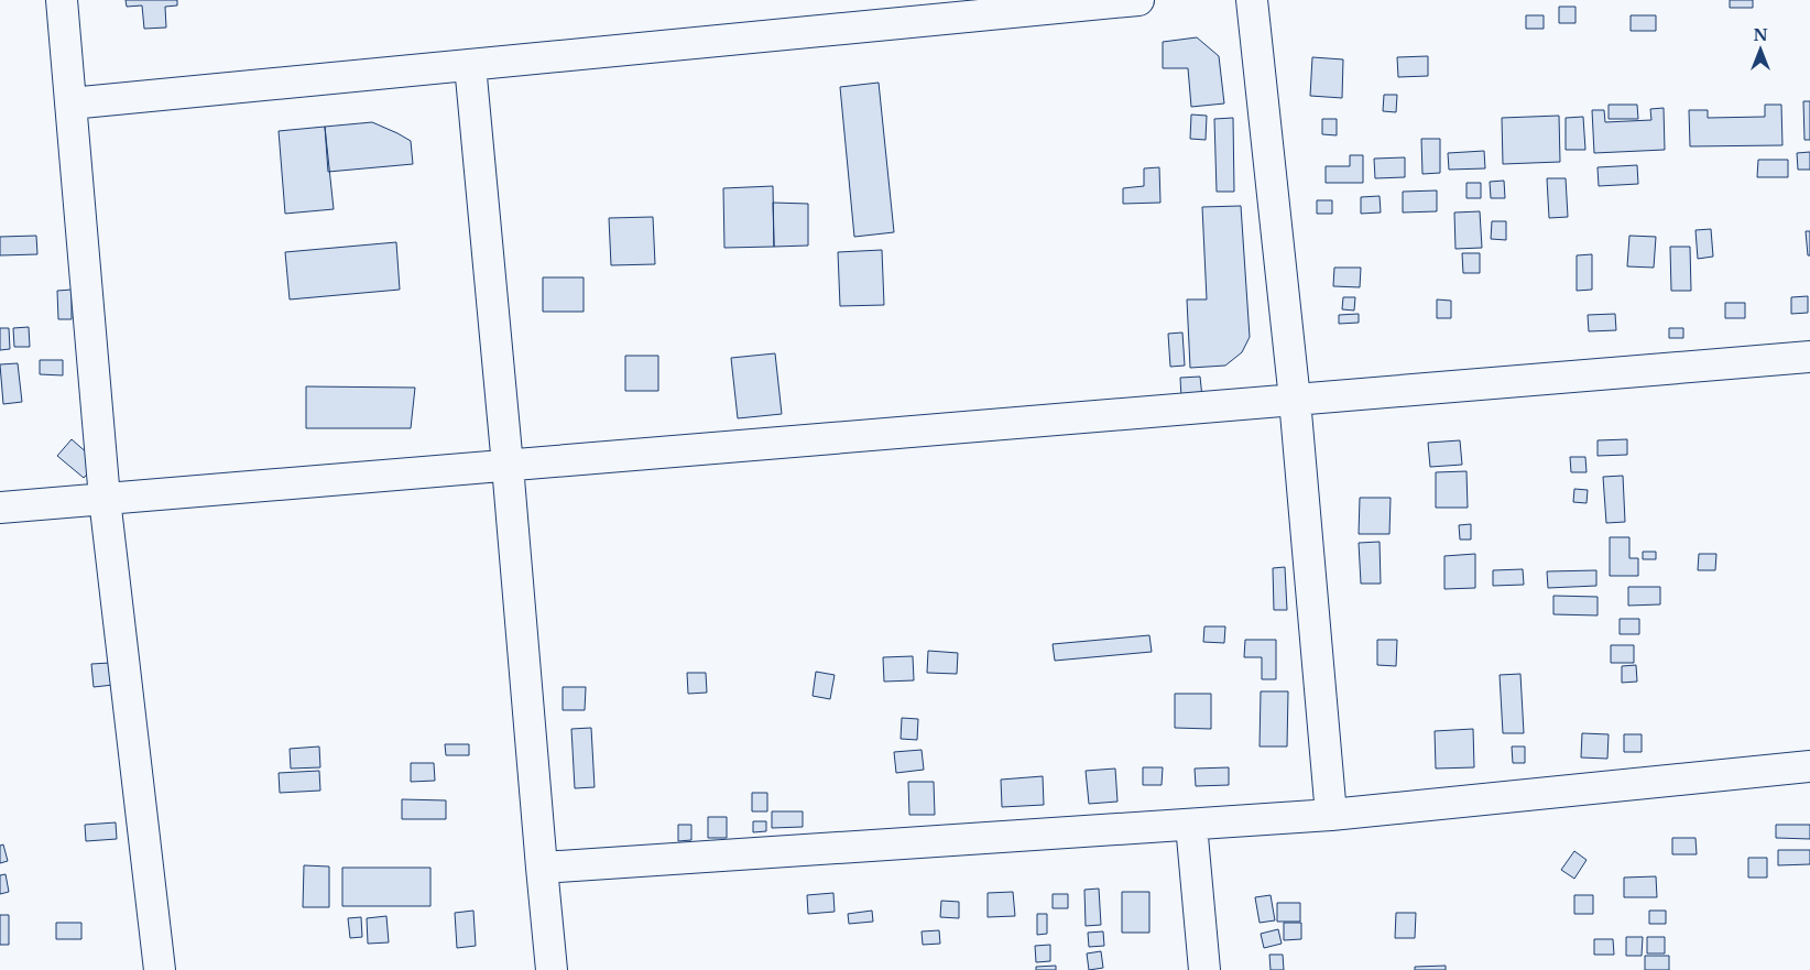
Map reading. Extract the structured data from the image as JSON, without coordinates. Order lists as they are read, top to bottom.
{
  "north": "top"
}
